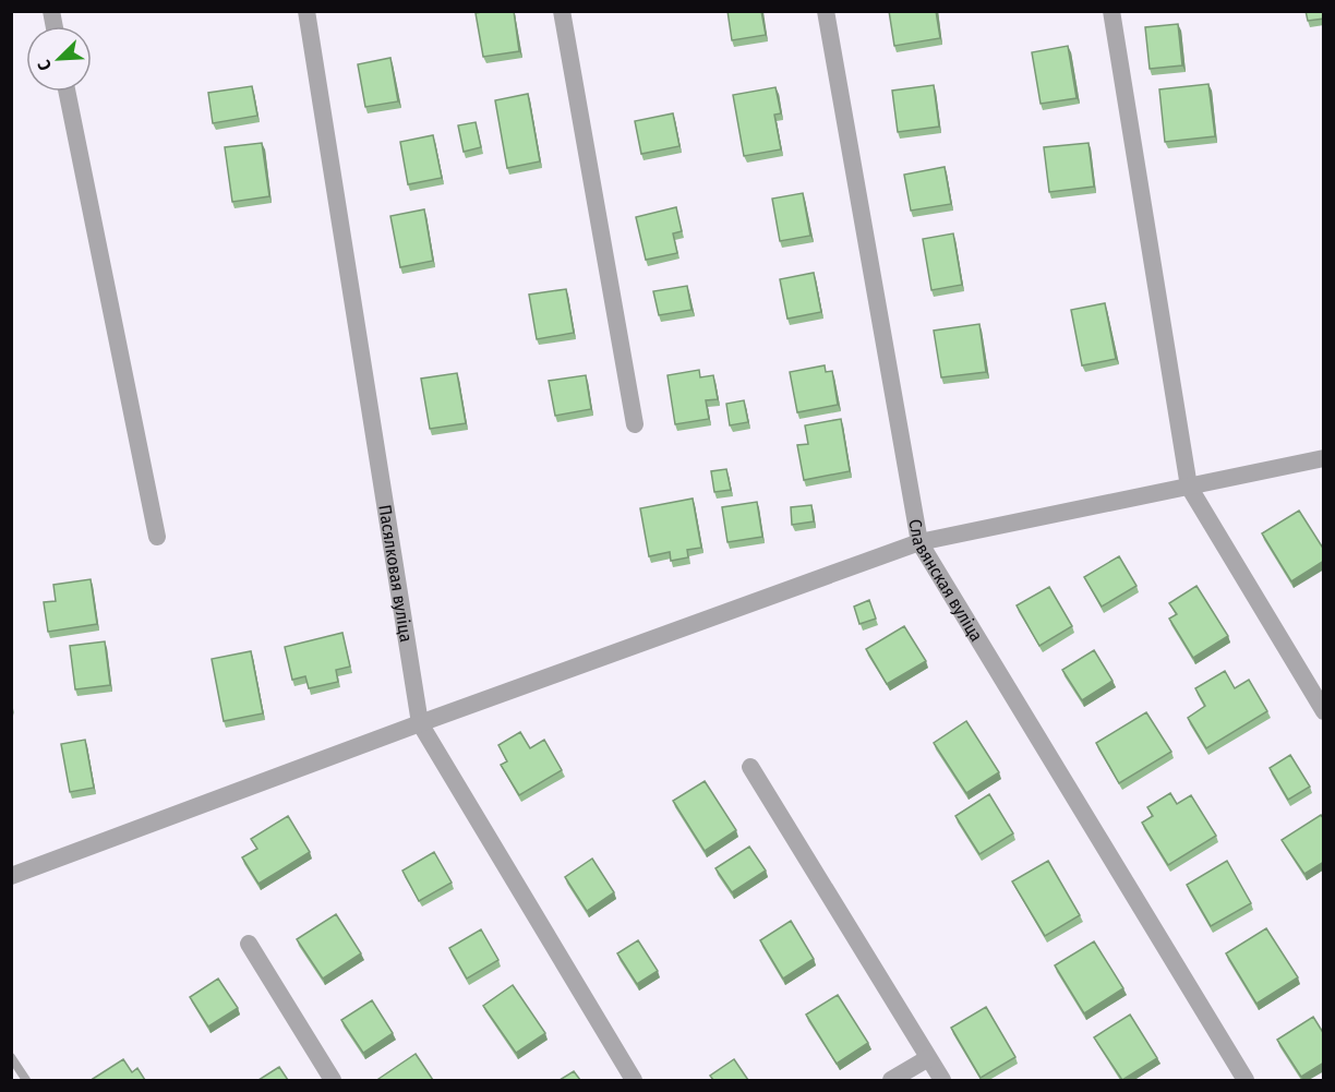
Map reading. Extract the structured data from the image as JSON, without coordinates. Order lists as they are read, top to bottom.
{
  "streets": {
    "street": ["Пасялковая вуліца", "Славянская вуліца"]
  },
  "north": "bottom left"
}
